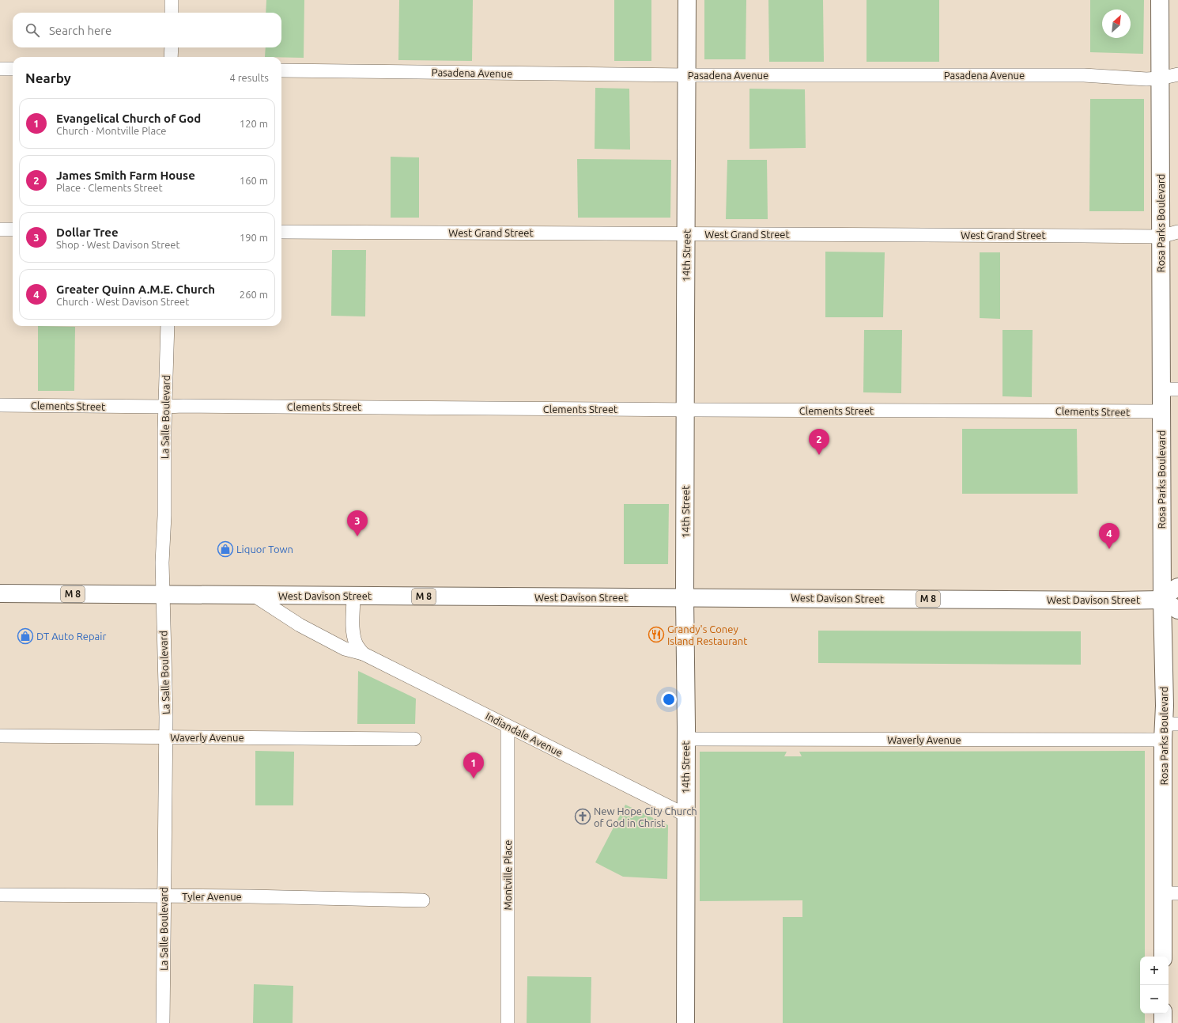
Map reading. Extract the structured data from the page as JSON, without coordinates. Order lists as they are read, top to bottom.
{
  "streets": {
    "main road": [
      "Rosa Parks Boulevard",
      "14th Street",
      "M 8",
      "West Davison Street"
    ],
    "street": [
      "Pasadena Avenue",
      "West Grand Street",
      "Clements Street",
      "La Salle Boulevard",
      "Indiandale Avenue",
      "Waverly Avenue",
      "Montville Place",
      "Tyler Avenue"
    ]
  },
  "crossings": [
    ["Pasadena Avenue", "Rosa Parks Boulevard"],
    ["Pasadena Avenue", "14th Street"],
    ["Rosa Parks Boulevard", "West Grand Street"],
    ["Rosa Parks Boulevard", "Clements Street"],
    ["Rosa Parks Boulevard", "West Davison Street"],
    ["Rosa Parks Boulevard", "Waverly Avenue"],
    ["West Grand Street", "14th Street"],
    ["14th Street", "Clements Street"],
    ["14th Street", "West Davison Street"],
    ["14th Street", "Indiandale Avenue"],
    ["14th Street", "Waverly Avenue"],
    ["Clements Street", "La Salle Boulevard"],
    ["La Salle Boulevard", "West Davison Street"],
    ["La Salle Boulevard", "Waverly Avenue"],
    ["La Salle Boulevard", "Tyler Avenue"],
    ["West Davison Street", "Indiandale Avenue"],
    ["Indiandale Avenue", "Montville Place"]
  ],
  "places": {
    "shop": ["Liquor Town", "DT Auto Repair"],
    "restaurant": ["Grandy's Coney Island Restaurant"],
    "church": ["New Hope City Church of God in Christ"]
  },
  "north": "top right",
  "page": {
    "search": "Search here",
    "heading": ["Nearby", "4 results"],
    "list": [
      {
        "mark": "1",
        "name": "Evangelical Church of God",
        "note": "Church · Montville Place",
        "value": "120 m"
      },
      {
        "mark": "2",
        "name": "James Smith Farm House",
        "note": "Place · Clements Street",
        "value": "160 m"
      },
      {
        "mark": "3",
        "name": "Dollar Tree",
        "note": "Shop · West Davison Street",
        "value": "190 m"
      },
      {
        "mark": "4",
        "name": "Greater Quinn A.M.E. Church",
        "note": "Church · West Davison Street",
        "value": "260 m"
      }
    ],
    "pins": [
      "2",
      "3",
      "4",
      "1"
    ],
    "map_buttons": ["+", "−"]
  }
}
